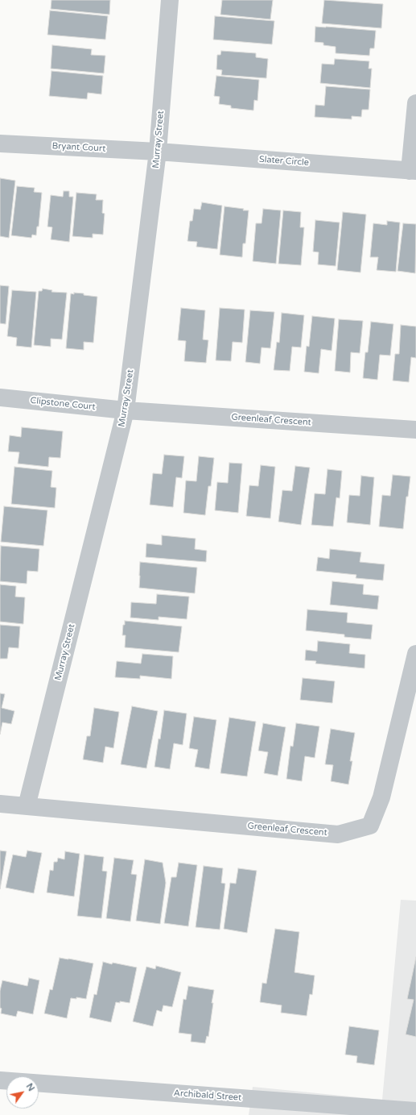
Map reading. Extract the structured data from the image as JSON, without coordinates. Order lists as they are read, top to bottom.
{
  "streets": {
    "street": [
      "Murray Street",
      "Bryant Court",
      "Slater Circle",
      "Clipstone Court",
      "Greenleaf Crescent",
      "Archibald Street"
    ]
  },
  "crossings": [
    ["Murray Street", "Bryant Court"],
    ["Murray Street", "Slater Circle"],
    ["Murray Street", "Clipstone Court"],
    ["Murray Street", "Greenleaf Crescent"],
    ["Bryant Court", "Slater Circle"],
    ["Clipstone Court", "Greenleaf Crescent"]
  ],
  "north": "top right"
}
